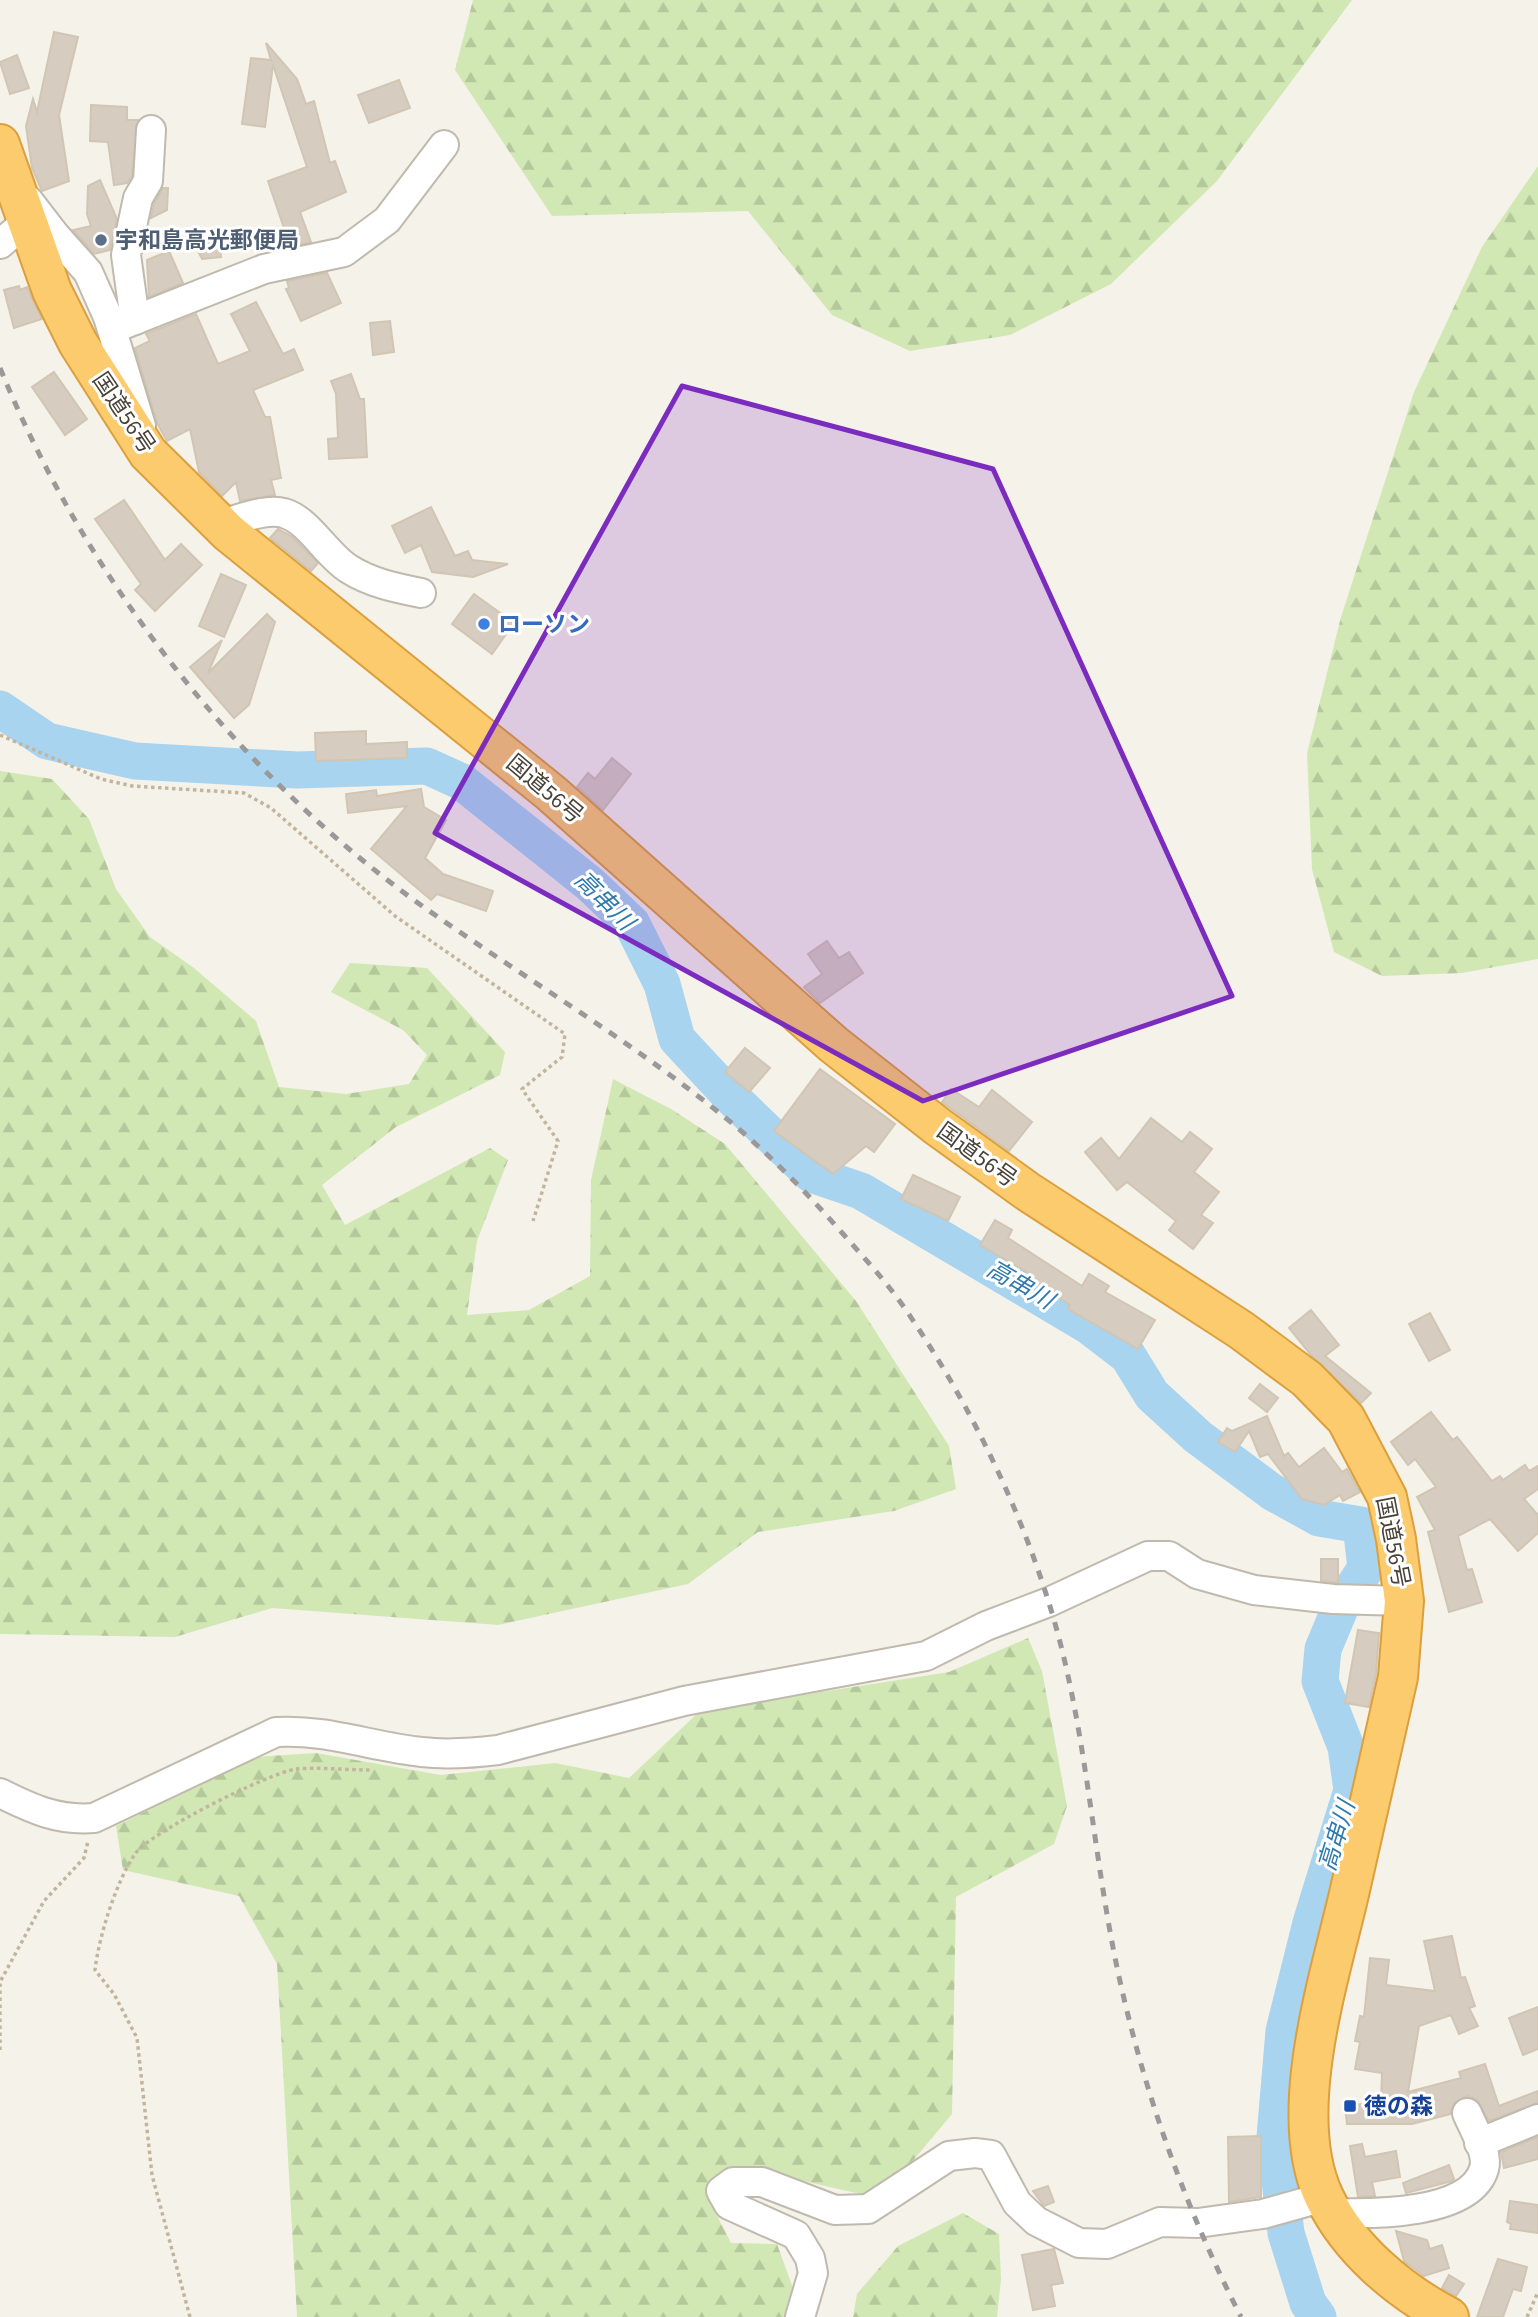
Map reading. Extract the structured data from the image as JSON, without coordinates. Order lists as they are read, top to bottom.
{
  "streets": {
    "highway": ["国道56号"]
  },
  "water": ["高串川"],
  "places": {
    "other": ["宇和島高光郵便局", "ローソン"],
    "transit": ["徳の森"]
  }
}
